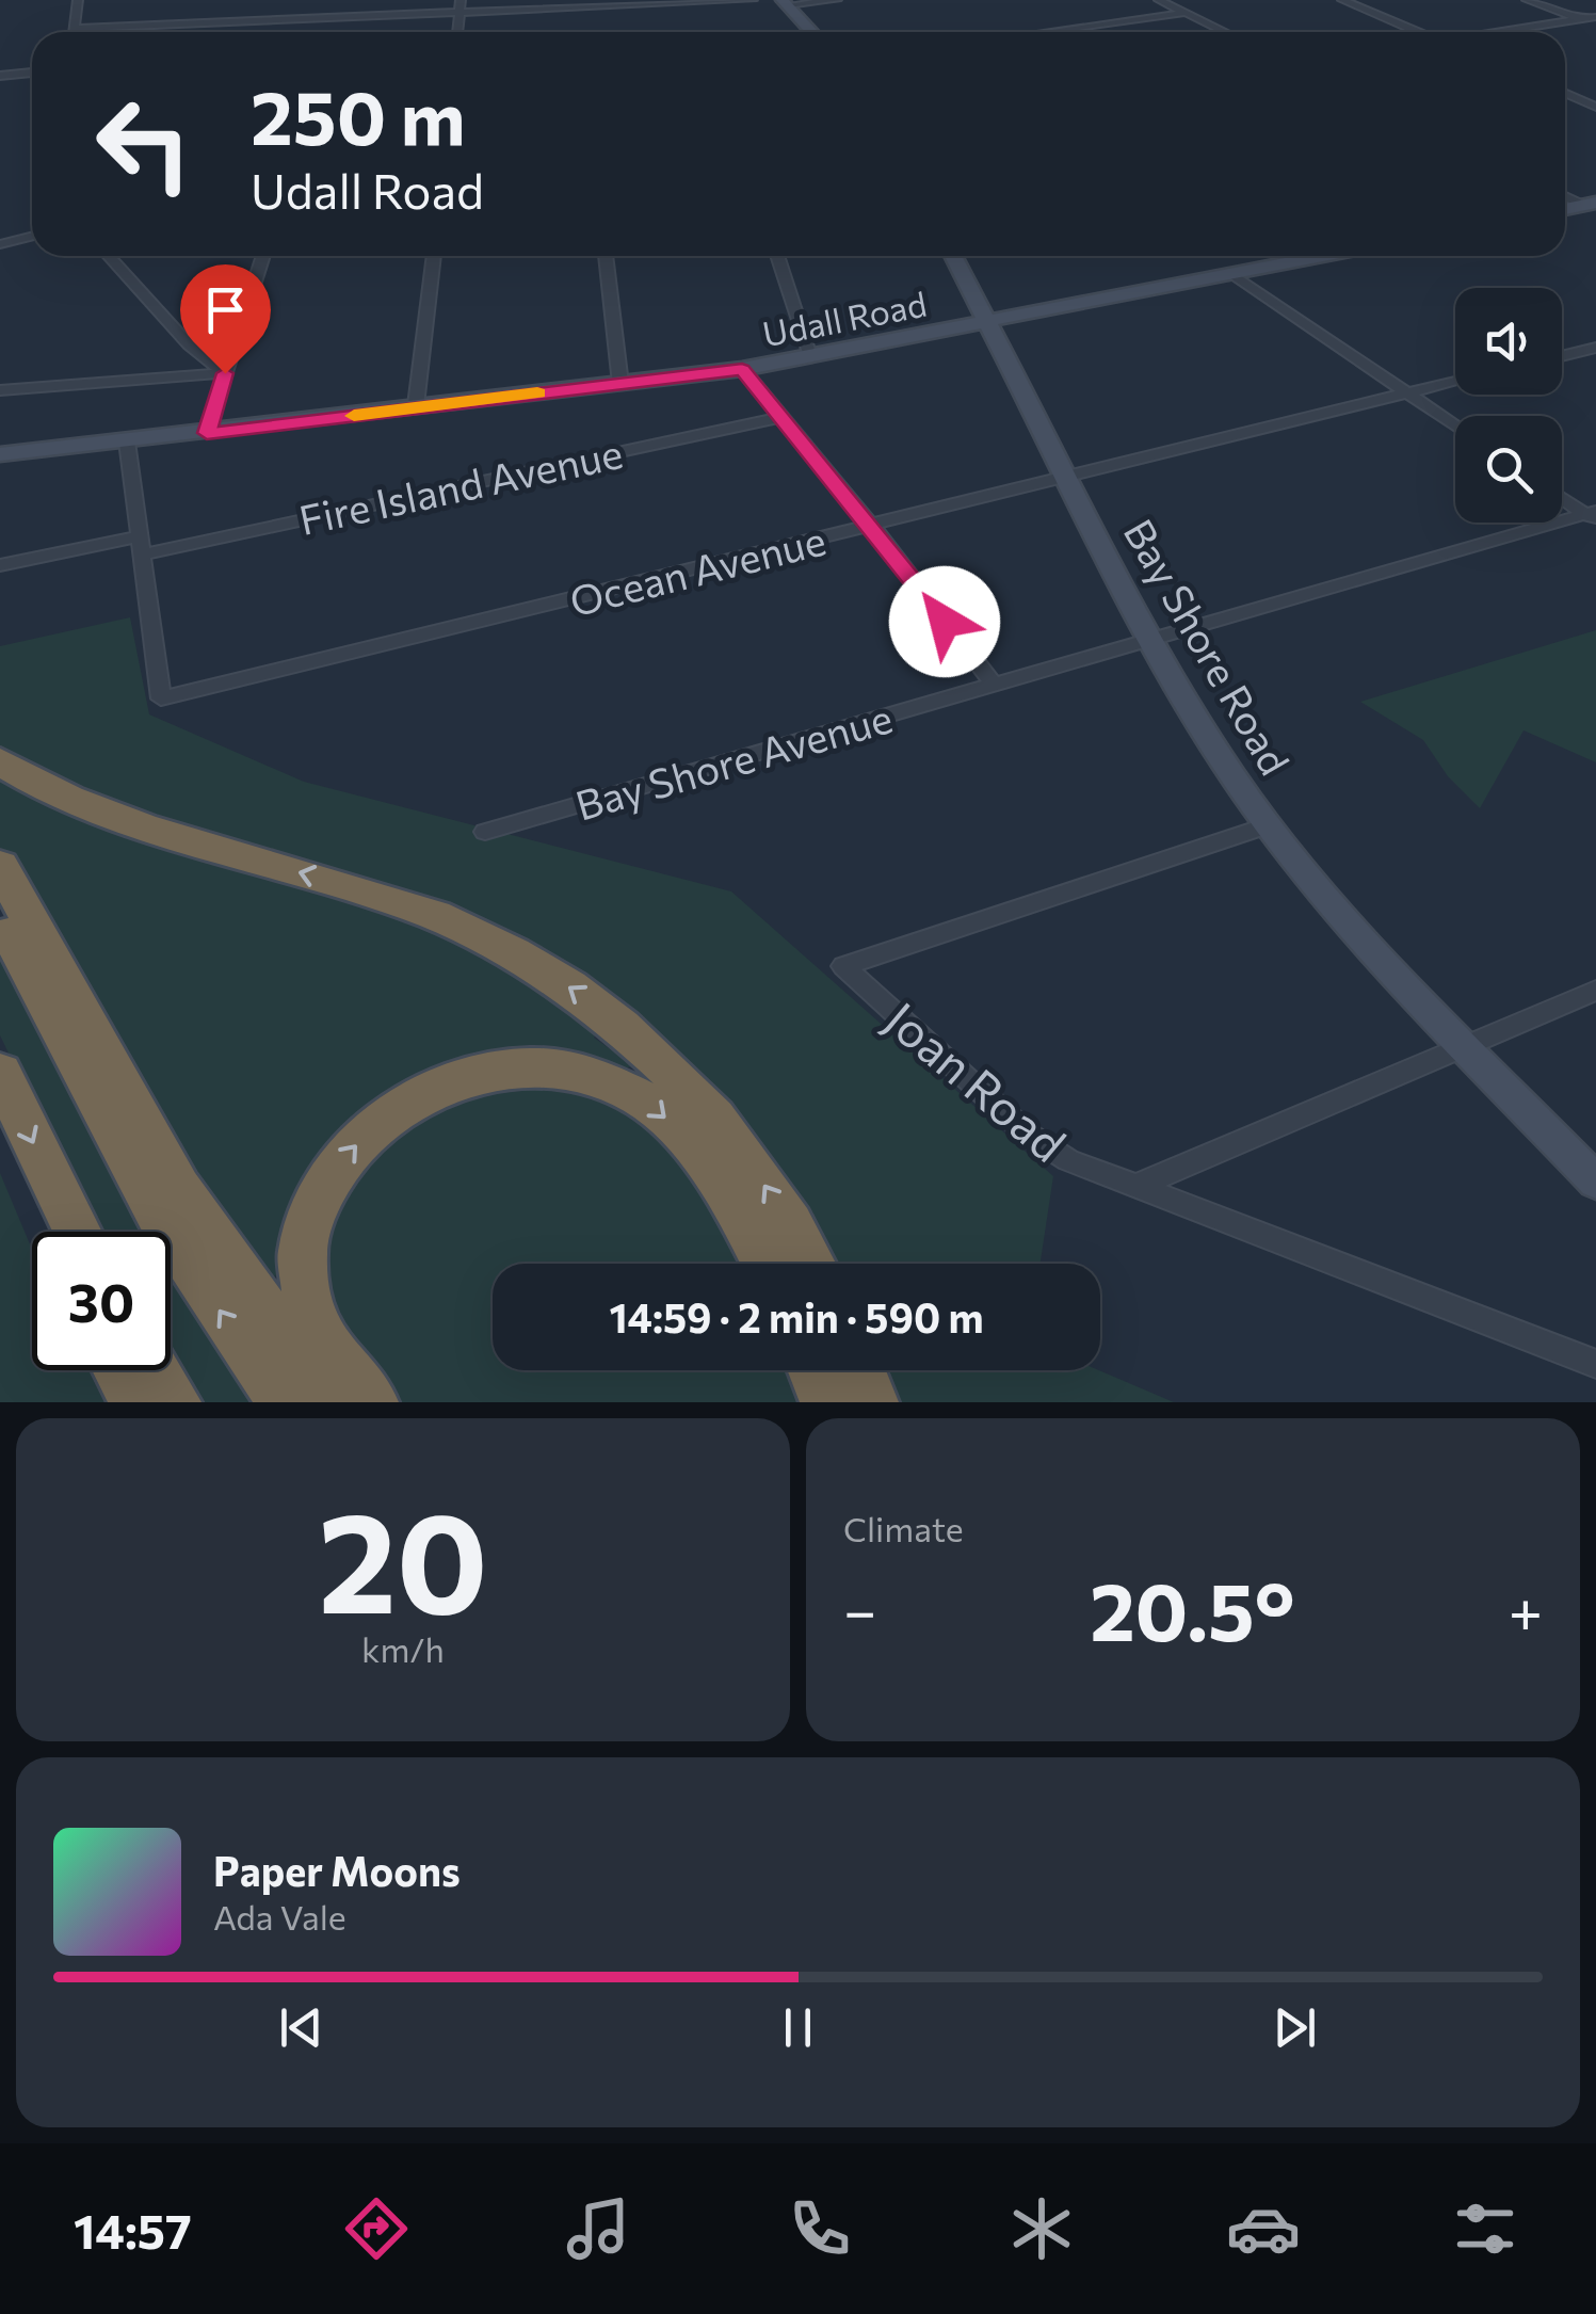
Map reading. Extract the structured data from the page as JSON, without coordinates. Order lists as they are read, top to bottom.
{
  "streets": {
    "street": [
      "Udall Road",
      "Fire Island Avenue",
      "Ocean Avenue",
      "Bay Shore Road",
      "Bay Shore Avenue",
      "Joan Road"
    ]
  },
  "crossings": [
    ["Udall Road", "Bay Shore Road"],
    ["Fire Island Avenue", "Ocean Avenue"],
    ["Ocean Avenue", "Bay Shore Road"],
    ["Bay Shore Road", "Bay Shore Avenue"],
    ["Bay Shore Road", "Joan Road"]
  ],
  "page": {
    "turn": ["250 m", "Udall Road"],
    "limit": "30",
    "trip": "14:59 · 2 min · 590 m",
    "tile": [
      ["20", "km/h"],
      "Climate"
    ],
    "heat": ["−", "20.5°", "+"],
    "song": ["Paper Moons", "Ada Vale"],
    "tabs": "14:57"
  }
}
